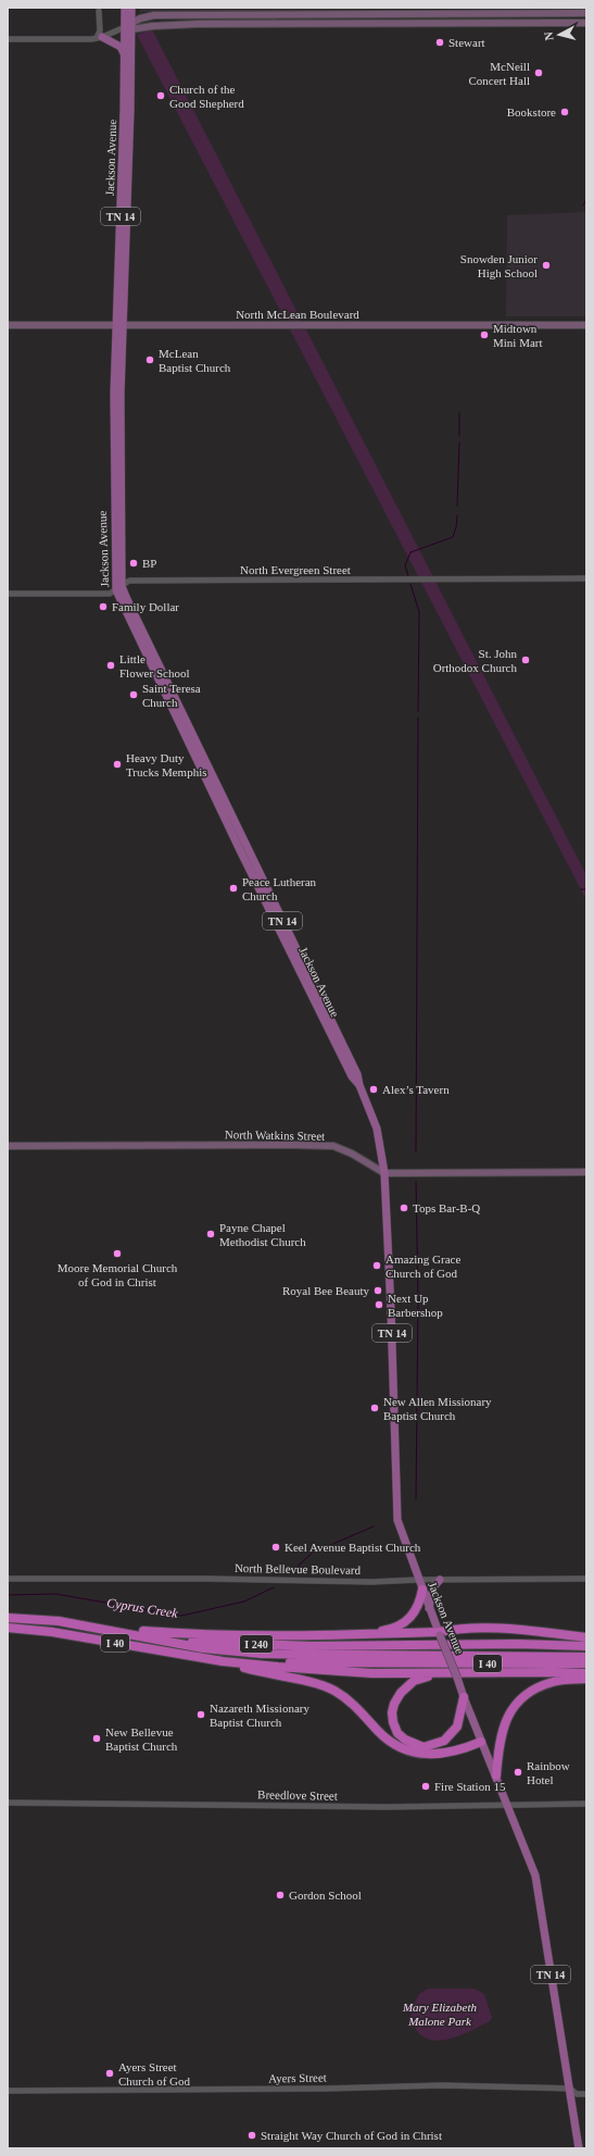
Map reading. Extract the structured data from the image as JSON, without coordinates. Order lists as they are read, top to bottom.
{
  "streets": {
    "highway": ["I 40", "I 240"],
    "main road": [
      "Jackson Avenue",
      "TN 14",
      "North McLean Boulevard",
      "North Watkins Street"
    ],
    "street": [
      "North Evergreen Street",
      "North Bellevue Boulevard",
      "Breedlove Street",
      "Ayers Street"
    ]
  },
  "crossings": [
    ["Jackson Avenue", "North McLean Boulevard"],
    ["Jackson Avenue", "North Evergreen Street"],
    ["Jackson Avenue", "North Watkins Street"],
    ["Jackson Avenue", "North Bellevue Boulevard"],
    ["Jackson Avenue", "Breedlove Street"],
    ["Jackson Avenue", "Ayers Street"],
    ["I 40", "I 240"]
  ],
  "water": ["Cyprus Creek"],
  "parks": ["Mary Elizabeth Malone Park"],
  "places": [
    "Stewart",
    "McNeill Concert Hall",
    "Church of the Good Shepherd",
    "Bookstore",
    "Snowden Junior High School",
    "Midtown Mini Mart",
    "McLean Baptist Church",
    "BP",
    "Family Dollar",
    "St. John Orthodox Church",
    "Little Flower School",
    "Saint Teresa Church",
    "Heavy Duty Trucks Memphis",
    "Peace Lutheran Church",
    "Alex’s Tavern",
    "Tops Bar-B-Q",
    "Payne Chapel Methodist Church",
    "Moore Memorial Church of God in Christ",
    "Amazing Grace Church of God",
    "Royal Bee Beauty",
    "Next Up Barbershop",
    "New Allen Missionary Baptist Church",
    "Keel Avenue Baptist Church",
    "Nazareth Missionary Baptist Church",
    "New Bellevue Baptist Church",
    "Rainbow Hotel",
    "Fire Station 15",
    "Gordon School",
    "Ayers Street Church of God",
    "Straight Way Church of God in Christ"
  ],
  "north": "left"
}
